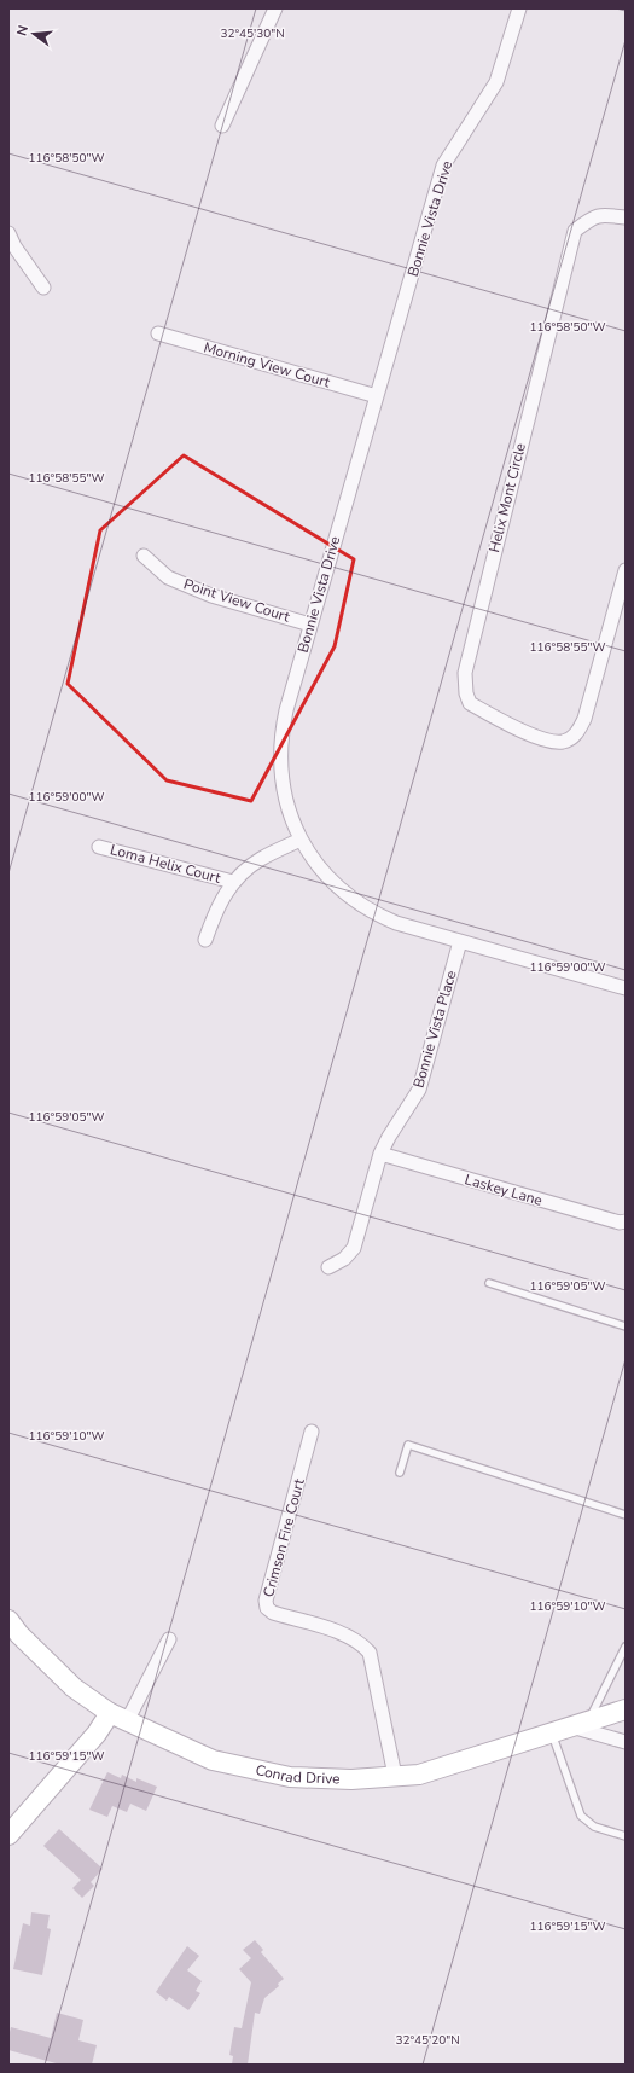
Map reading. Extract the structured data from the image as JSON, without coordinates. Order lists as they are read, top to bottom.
{
  "streets": {
    "street": [
      "Bonnie Vista Drive",
      "Morning View Court",
      "Helix Mont Circle",
      "Point View Court",
      "Loma Helix Court",
      "Bonnie Vista Place",
      "Laskey Lane",
      "Crimson Fire Court",
      "Conrad Drive"
    ]
  },
  "crossings": [
    ["Bonnie Vista Drive", "Morning View Court"],
    ["Bonnie Vista Drive", "Point View Court"],
    ["Bonnie Vista Drive", "Bonnie Vista Place"],
    ["Bonnie Vista Place", "Laskey Lane"],
    ["Crimson Fire Court", "Conrad Drive"]
  ],
  "north": "left",
  "coordinates": [
    "32°45'30\"N",
    "116°58'50\"W",
    "116°58'55\"W",
    "116°59'00\"W",
    "116°59'05\"W",
    "116°59'10\"W",
    "116°59'15\"W",
    "32°45'20\"N"
  ]
}
